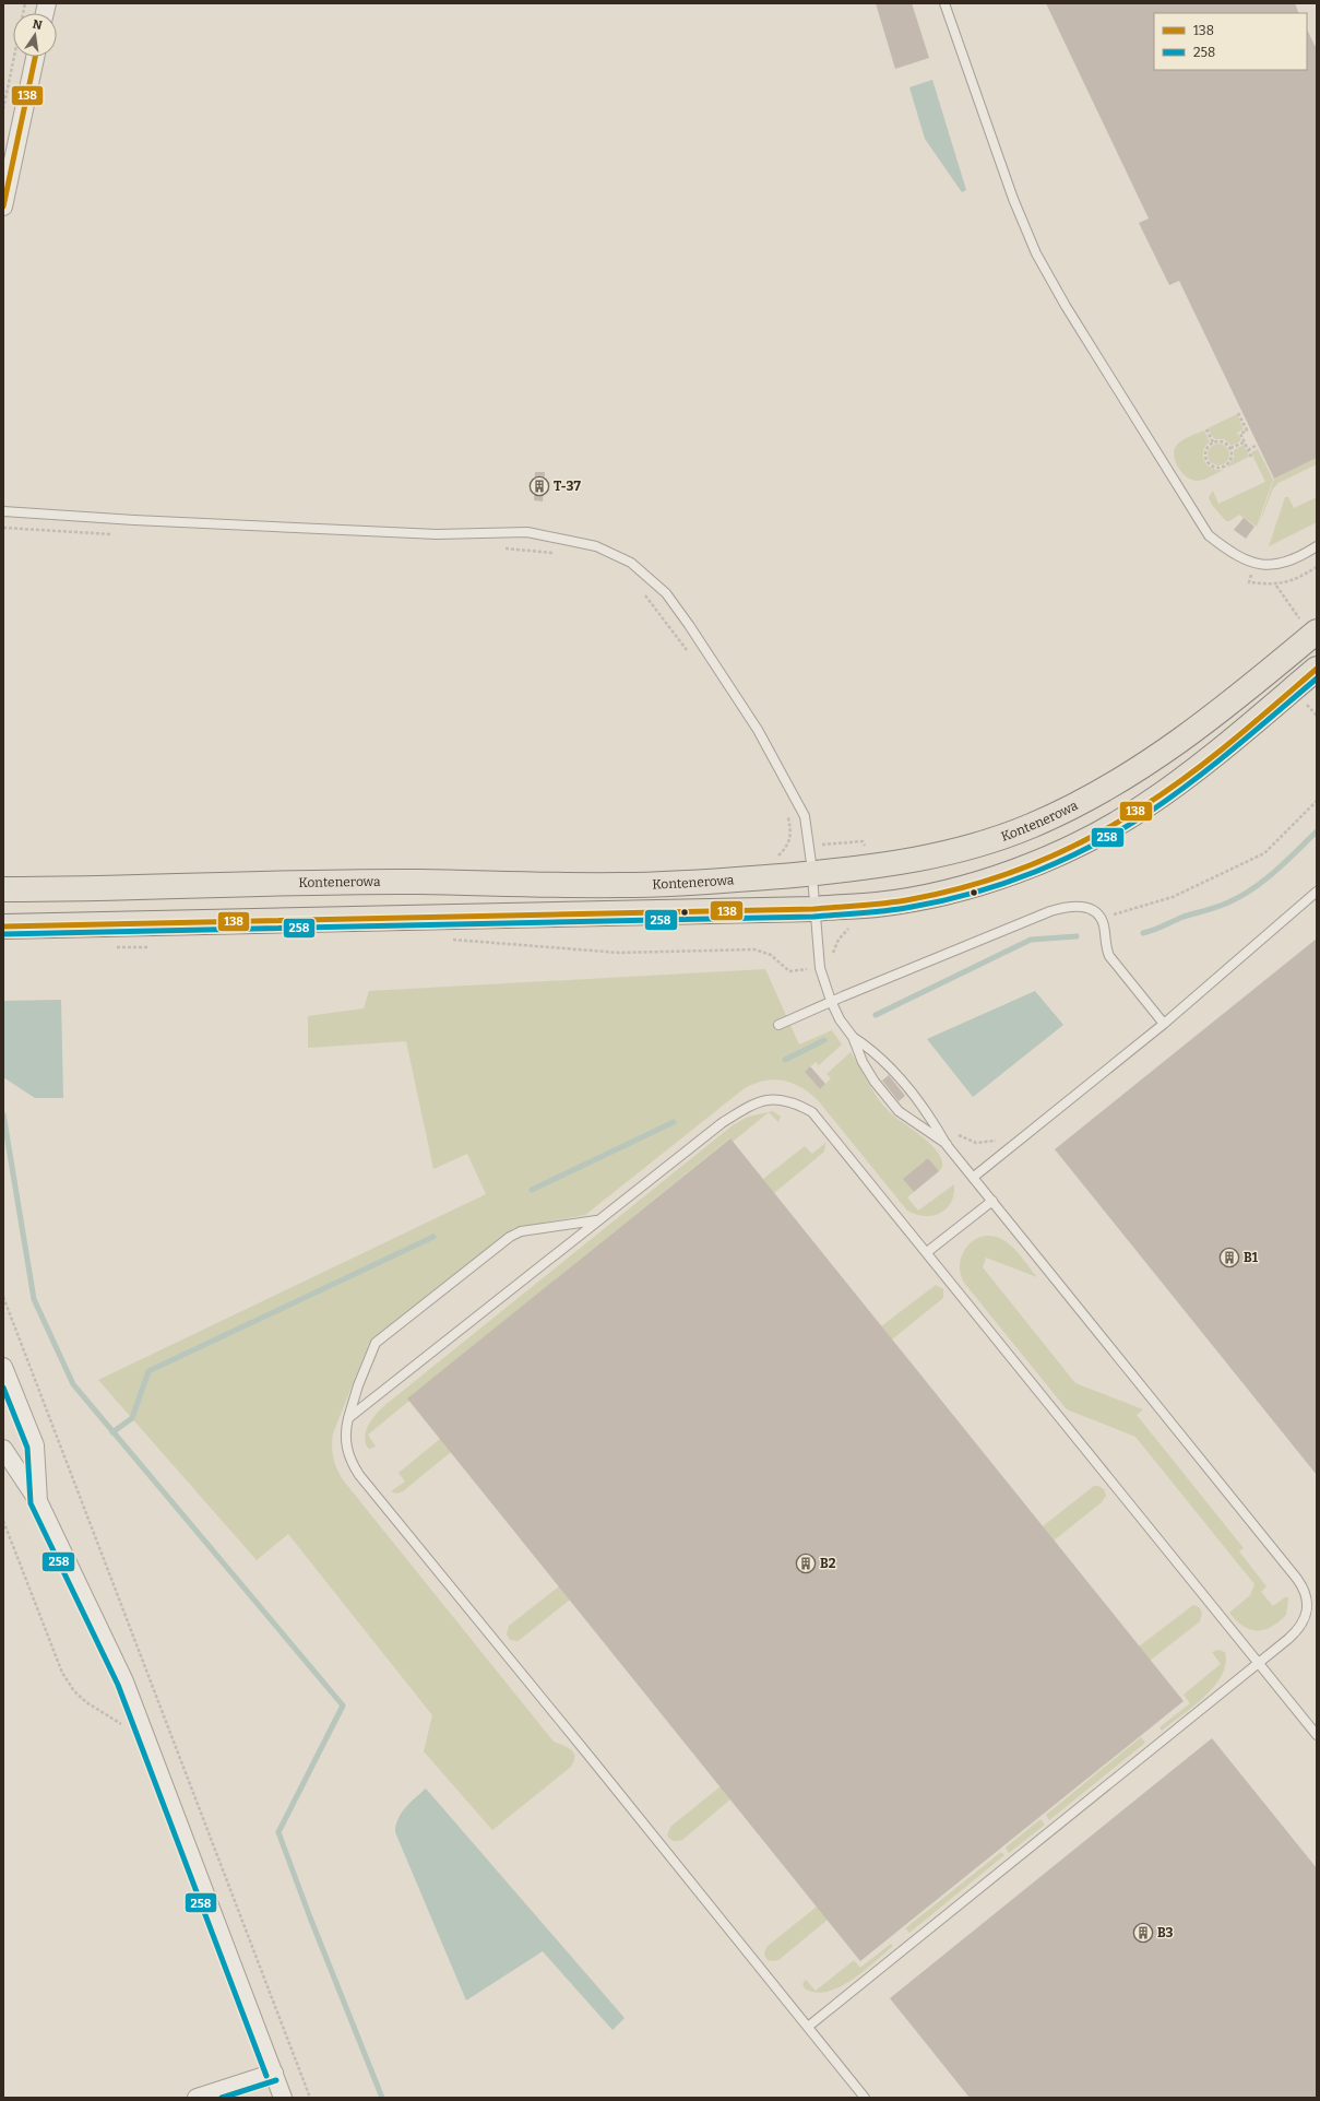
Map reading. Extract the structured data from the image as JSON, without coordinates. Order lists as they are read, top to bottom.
{
  "streets": {
    "main road": ["Kontenerowa"]
  },
  "places": {
    "building": [
      "T-37",
      "B1",
      "B2",
      "B3"
    ]
  },
  "lines": ["transit line 138", "transit line 258"],
  "legend": ["138", "258"],
  "north": "top"
}
